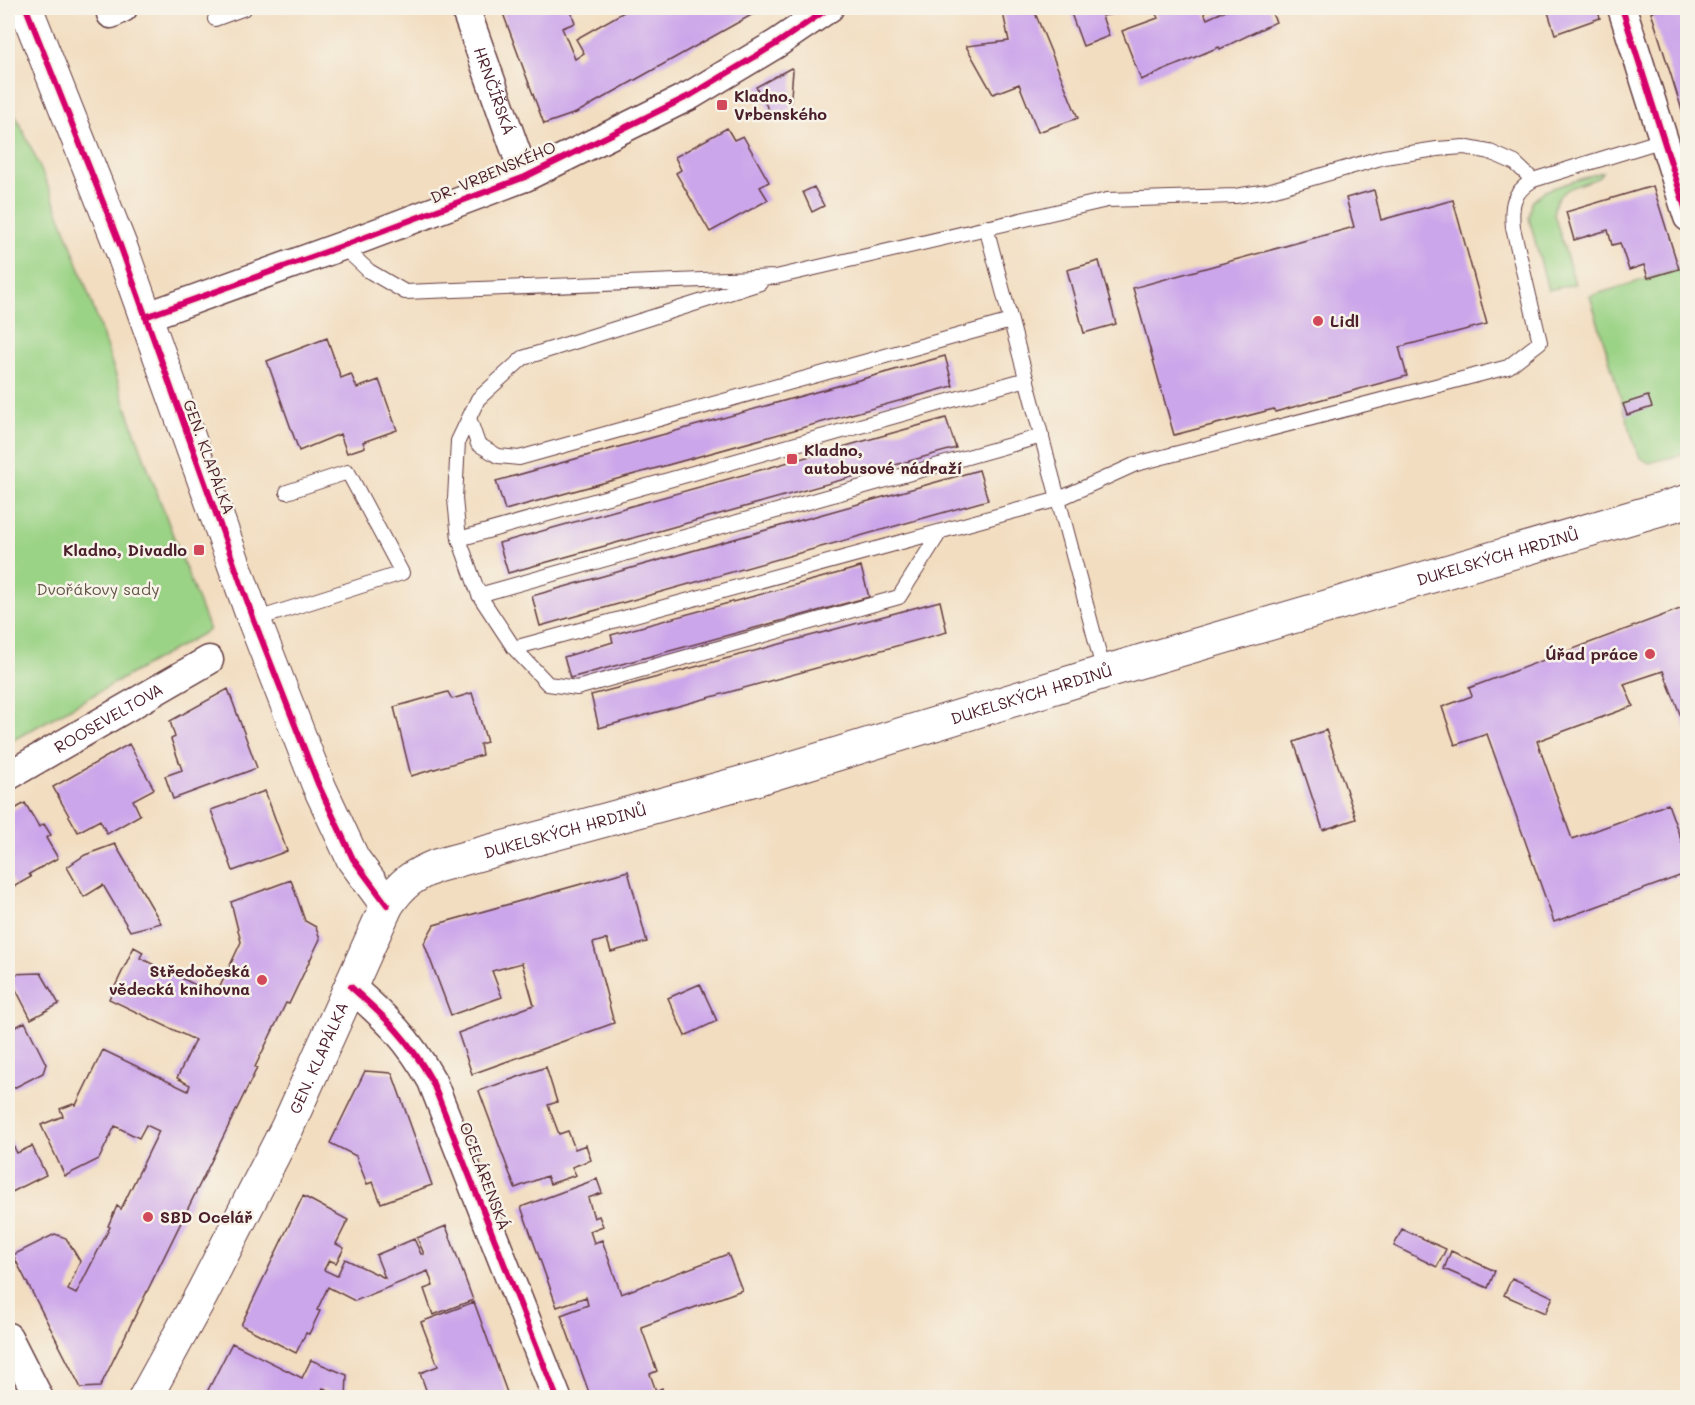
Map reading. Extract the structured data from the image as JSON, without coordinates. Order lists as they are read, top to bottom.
{
  "streets": {
    "main road": ["GEN. KLAPÁLKA", "DUKELSKÝCH HRDINŮ"],
    "street": [
      "HRNČÍŘSKÁ",
      "DR. VRBENSKÉHO",
      "ROOSEVELTOVA",
      "OCELÁRENSKÁ"
    ]
  },
  "crossings": [
    ["HRNČÍŘSKÁ", "DR. VRBENSKÉHO"],
    ["DR. VRBENSKÉHO", "GEN. KLAPÁLKA"],
    ["GEN. KLAPÁLKA", "DUKELSKÝCH HRDINŮ"],
    ["GEN. KLAPÁLKA", "OCELÁRENSKÁ"]
  ],
  "parks": ["Dvořákovy sady"],
  "places": {
    "transit": ["Kladno, Vrbenského", "Kladno, autobusové nádraží", "Kladno, Divadlo"],
    "other": [
      "Lidl",
      "Úřad práce",
      "Středočeská vědecká knihovna",
      "SBD Ocelář"
    ]
  }
}
